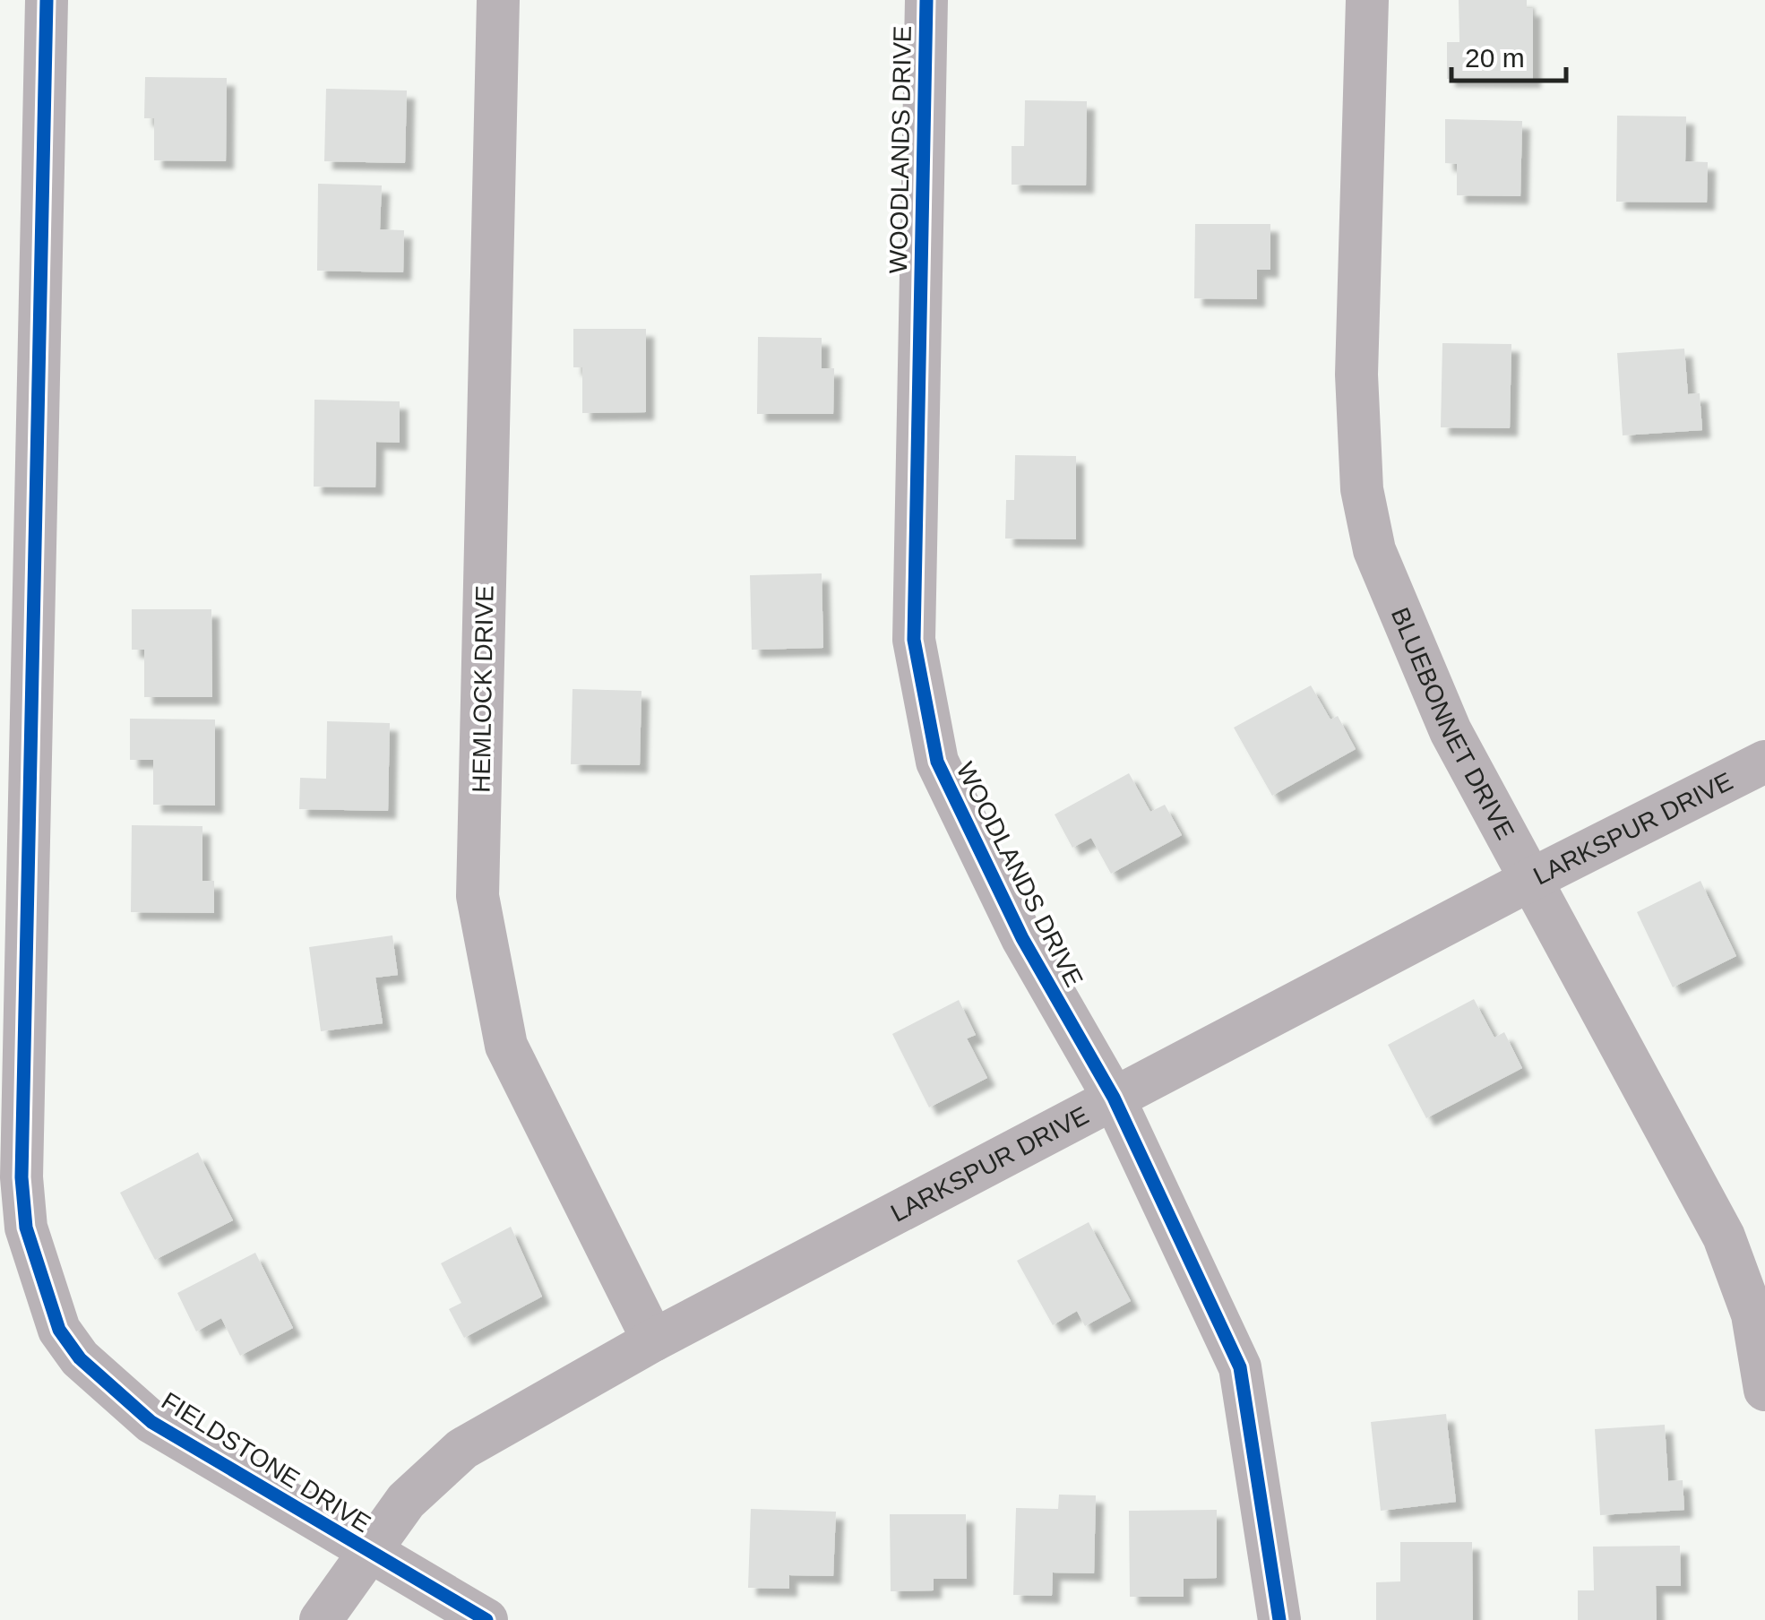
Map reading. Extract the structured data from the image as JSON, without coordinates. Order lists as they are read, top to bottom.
{
  "streets": {
    "street": [
      "WOODLANDS DRIVE",
      "HEMLOCK DRIVE",
      "BLUEBONNET DRIVE",
      "LARKSPUR DRIVE",
      "FIELDSTONE DRIVE"
    ]
  },
  "crossings": [
    ["WOODLANDS DRIVE", "LARKSPUR DRIVE"],
    ["HEMLOCK DRIVE", "LARKSPUR DRIVE"],
    ["BLUEBONNET DRIVE", "LARKSPUR DRIVE"],
    ["LARKSPUR DRIVE", "FIELDSTONE DRIVE"]
  ],
  "scale_bar": "20 m"
}
